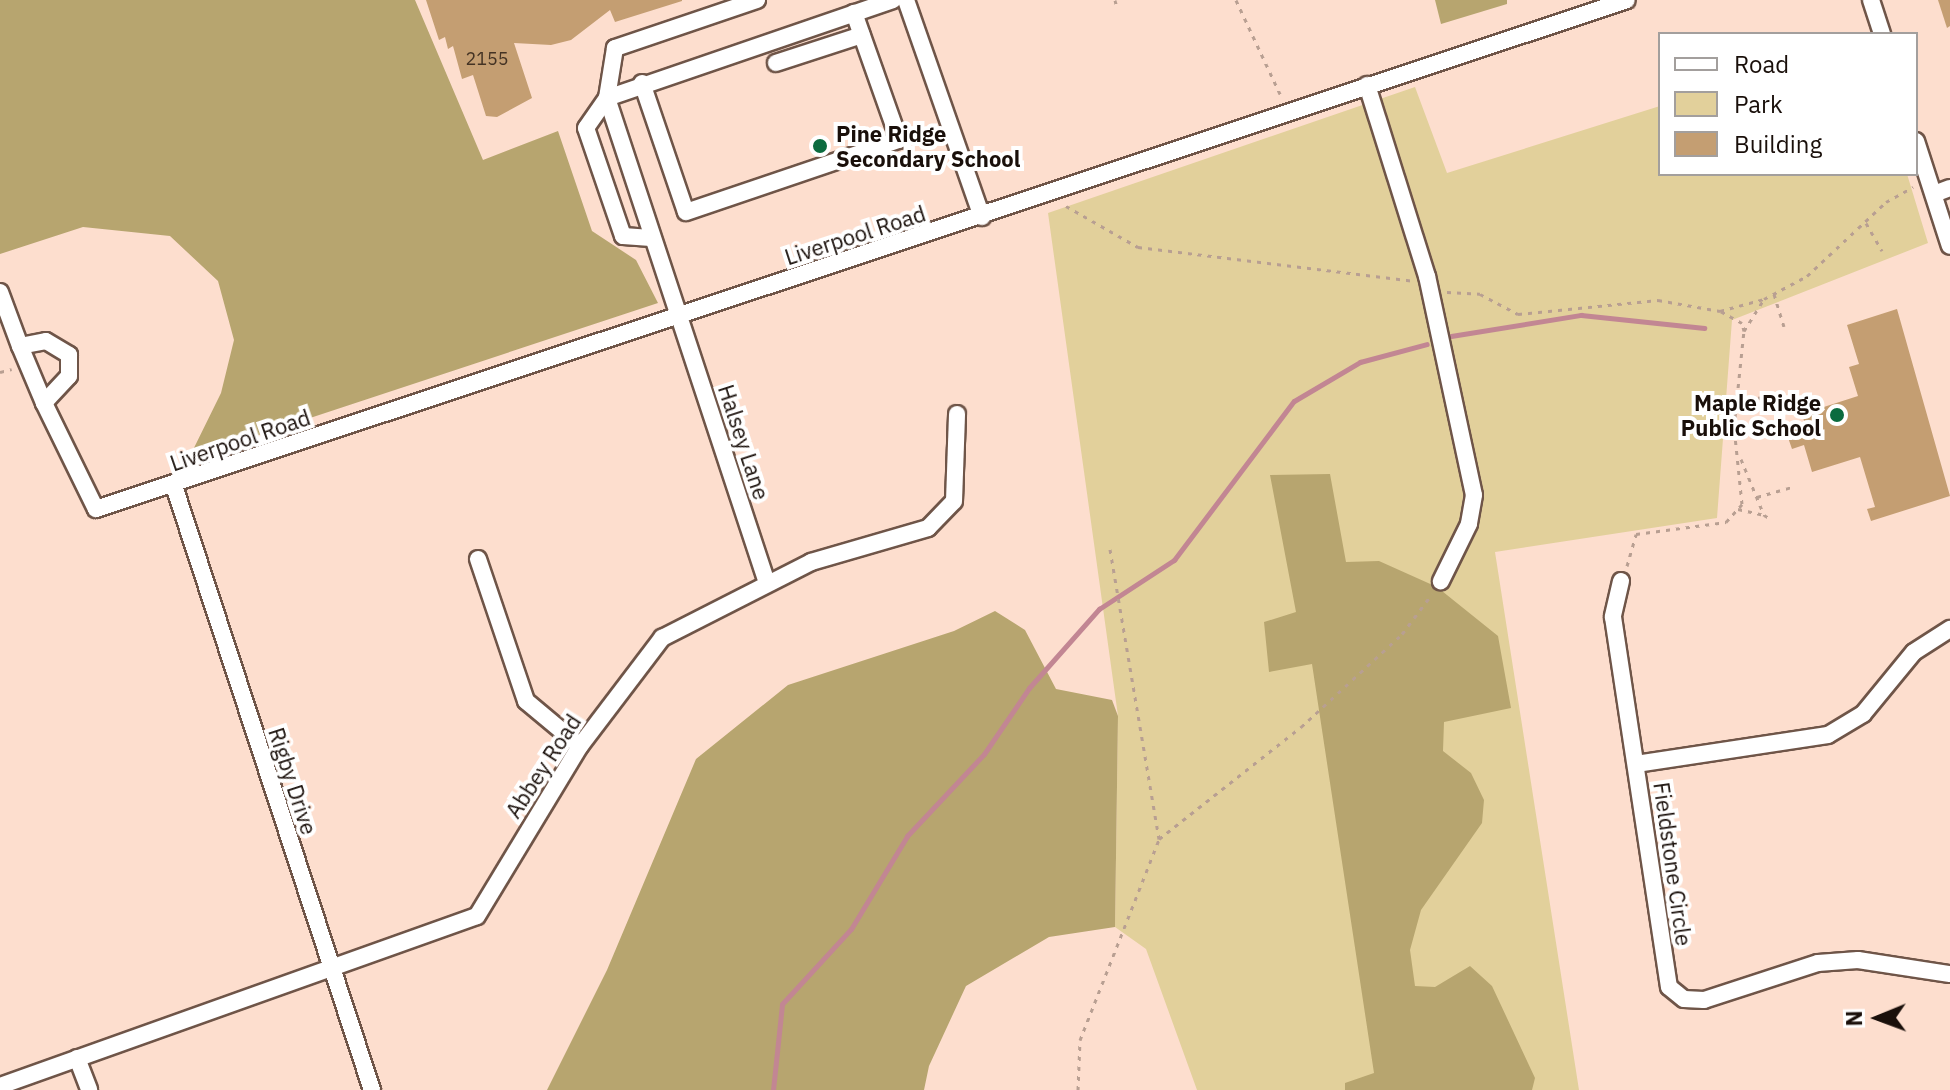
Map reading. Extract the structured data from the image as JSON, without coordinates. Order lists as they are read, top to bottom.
{
  "streets": {
    "street": [
      "Liverpool Road",
      "Halsey Lane",
      "Abbey Road",
      "Rigby Drive",
      "Fieldstone Circle"
    ]
  },
  "crossings": [
    ["Liverpool Road", "Halsey Lane"],
    ["Liverpool Road", "Rigby Drive"],
    ["Halsey Lane", "Abbey Road"],
    ["Abbey Road", "Rigby Drive"]
  ],
  "places": ["Pine Ridge Secondary School", "Maple Ridge Public School"],
  "house_numbers": ["2155"],
  "legend": ["Road", "Park", "Building"],
  "north": "left"
}
